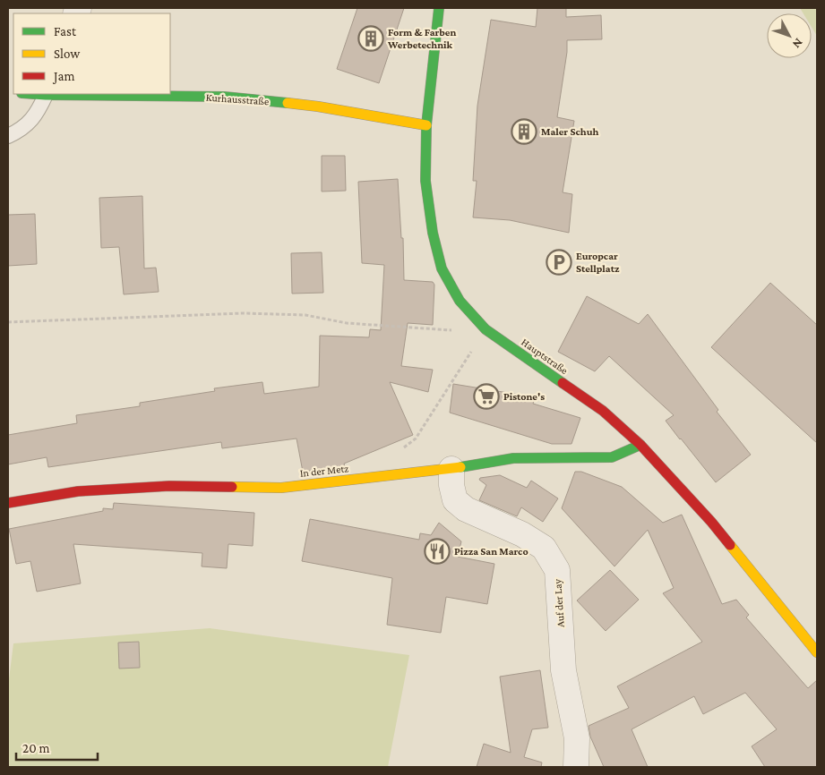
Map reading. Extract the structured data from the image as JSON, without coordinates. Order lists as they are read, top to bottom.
{
  "streets": {
    "street": [
      "Kurhausstraße",
      "Hauptstraße",
      "In der Metz",
      "Auf der Lay"
    ]
  },
  "crossings": [
    ["Kurhausstraße", "Hauptstraße"],
    ["Hauptstraße", "In der Metz"],
    ["In der Metz", "Auf der Lay"]
  ],
  "places": {
    "building": ["Form & Farben Werbetechnik", "Maler Schuh"],
    "parking": ["Europcar Stellplatz"],
    "supermarket": ["Pistone's"],
    "restaurant": ["Pizza San Marco"]
  },
  "legend": ["Fast", "Slow", "Jam"],
  "scale_bar": "20 m",
  "north": "bottom right"
}
